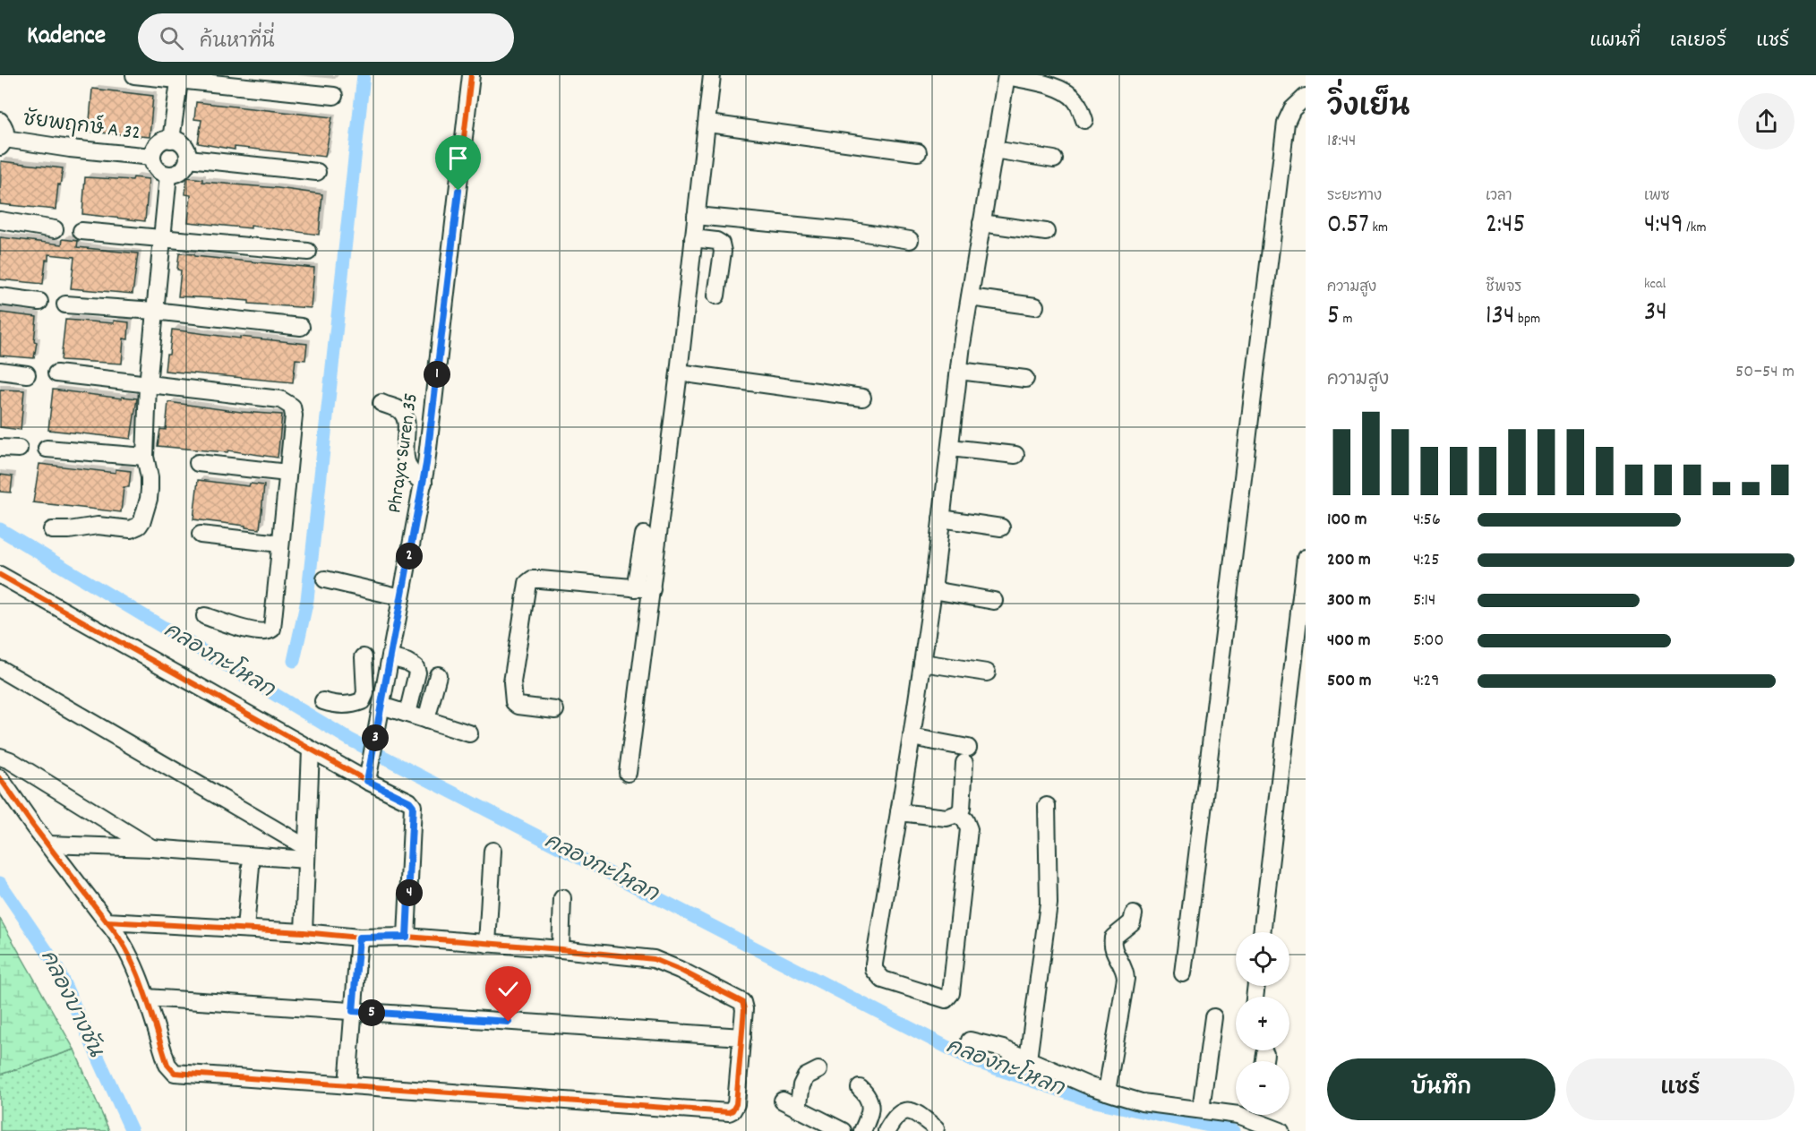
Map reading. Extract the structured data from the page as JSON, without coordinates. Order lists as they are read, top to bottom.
{
  "streets": {
    "street": ["ชัยพฤกษ์ A 32", "Phraya Suren 35"]
  },
  "water": ["คลองกะโหลก", "คลองบางชัน"],
  "page": {
    "header": "Kadence",
    "search": "ค้นหาที่นี่",
    "nav": ["แผนที่", "เลเยอร์", "แชร์"],
    "heading": ["วิ่งเย็น", "18:44"],
    "stats": [
      ["ระยะทาง", "0.57 km"],
      ["เวลา", "2:45"],
      ["เพซ", "4:49 /km"],
      ["ความสูง", "5 m"],
      ["ชีพจร", "134 bpm"],
      ["kcal", "34"]
    ],
    "chart": ["ความสูง", "50–54 m"],
    "pins": [
      "1",
      "2",
      "3",
      "4",
      "5"
    ],
    "list": [
      {
        "name": "100 m",
        "note": "4:56"
      },
      {
        "name": "200 m",
        "note": "4:25"
      },
      {
        "name": "300 m",
        "note": "5:14"
      },
      {
        "name": "400 m",
        "note": "5:00"
      },
      {
        "name": "500 m",
        "note": "4:29"
      }
    ],
    "map_buttons": ["+", "−"],
    "buttons": ["บันทึก", "แชร์"]
  }
}
